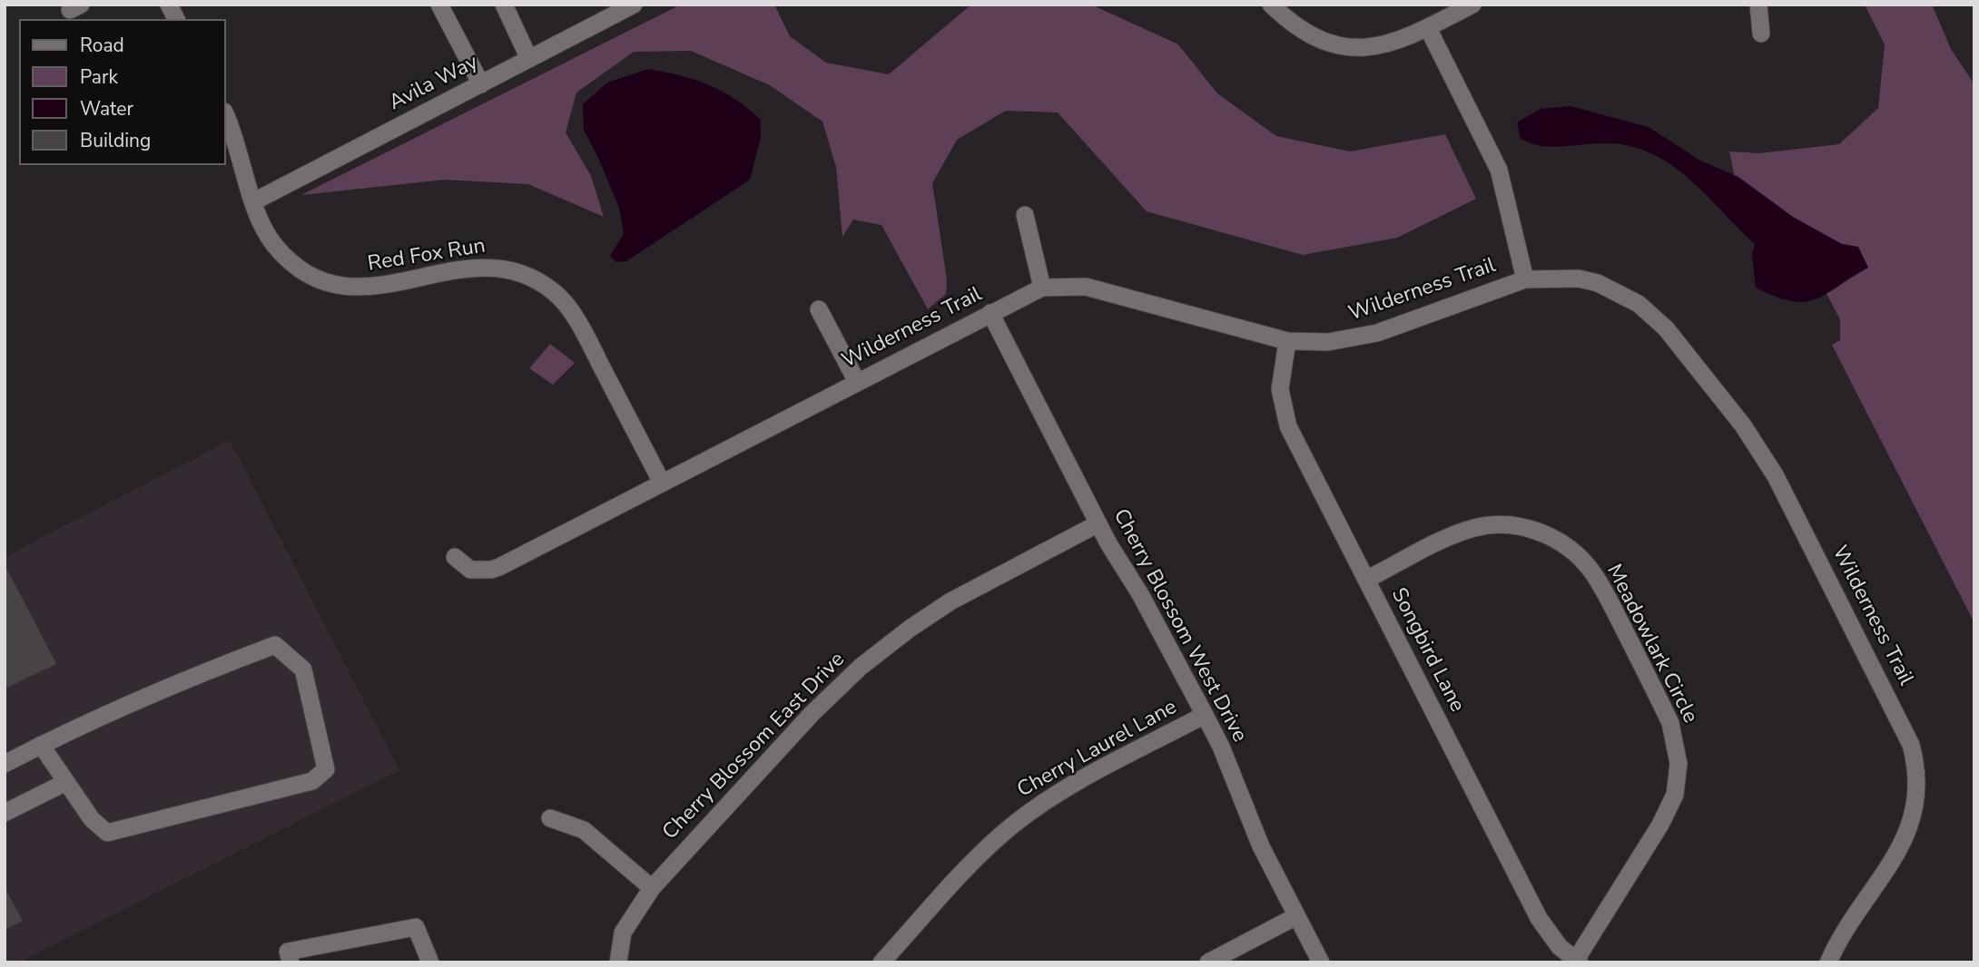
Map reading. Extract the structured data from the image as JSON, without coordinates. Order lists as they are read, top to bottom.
{
  "streets": {
    "street": [
      "Avila Way",
      "Red Fox Run",
      "Wilderness Trail",
      "Cherry Blossom West Drive",
      "Meadowlark Circle",
      "Songbird Lane",
      "Cherry Blossom East Drive",
      "Cherry Laurel Lane"
    ]
  },
  "crossings": [
    ["Avila Way", "Red Fox Run"],
    ["Red Fox Run", "Wilderness Trail"],
    ["Wilderness Trail", "Cherry Blossom West Drive"],
    ["Wilderness Trail", "Songbird Lane"],
    ["Cherry Blossom West Drive", "Cherry Blossom East Drive"],
    ["Cherry Blossom West Drive", "Cherry Laurel Lane"],
    ["Meadowlark Circle", "Songbird Lane"]
  ],
  "legend": [
    "Road",
    "Park",
    "Water",
    "Building"
  ]
}
